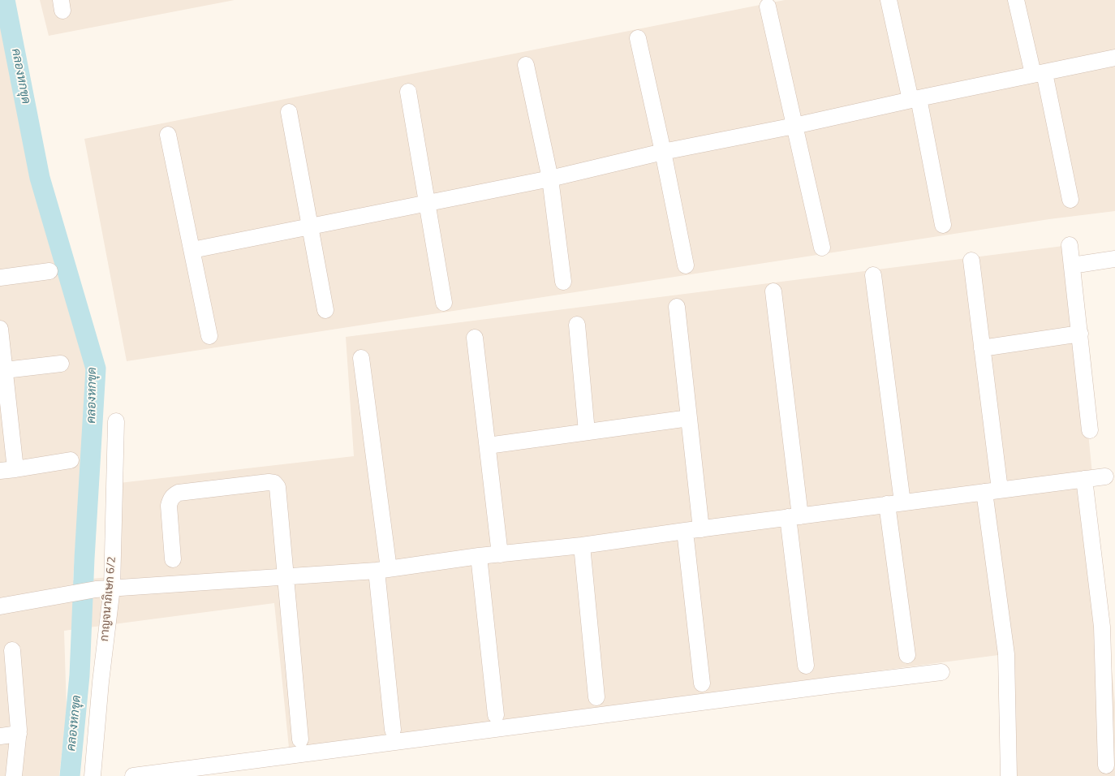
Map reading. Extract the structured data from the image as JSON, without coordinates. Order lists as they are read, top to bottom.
{
  "streets": {
    "street": ["กาญจนาภิเษก 6/2"]
  },
  "water": ["คลองหกขุด"]
}
